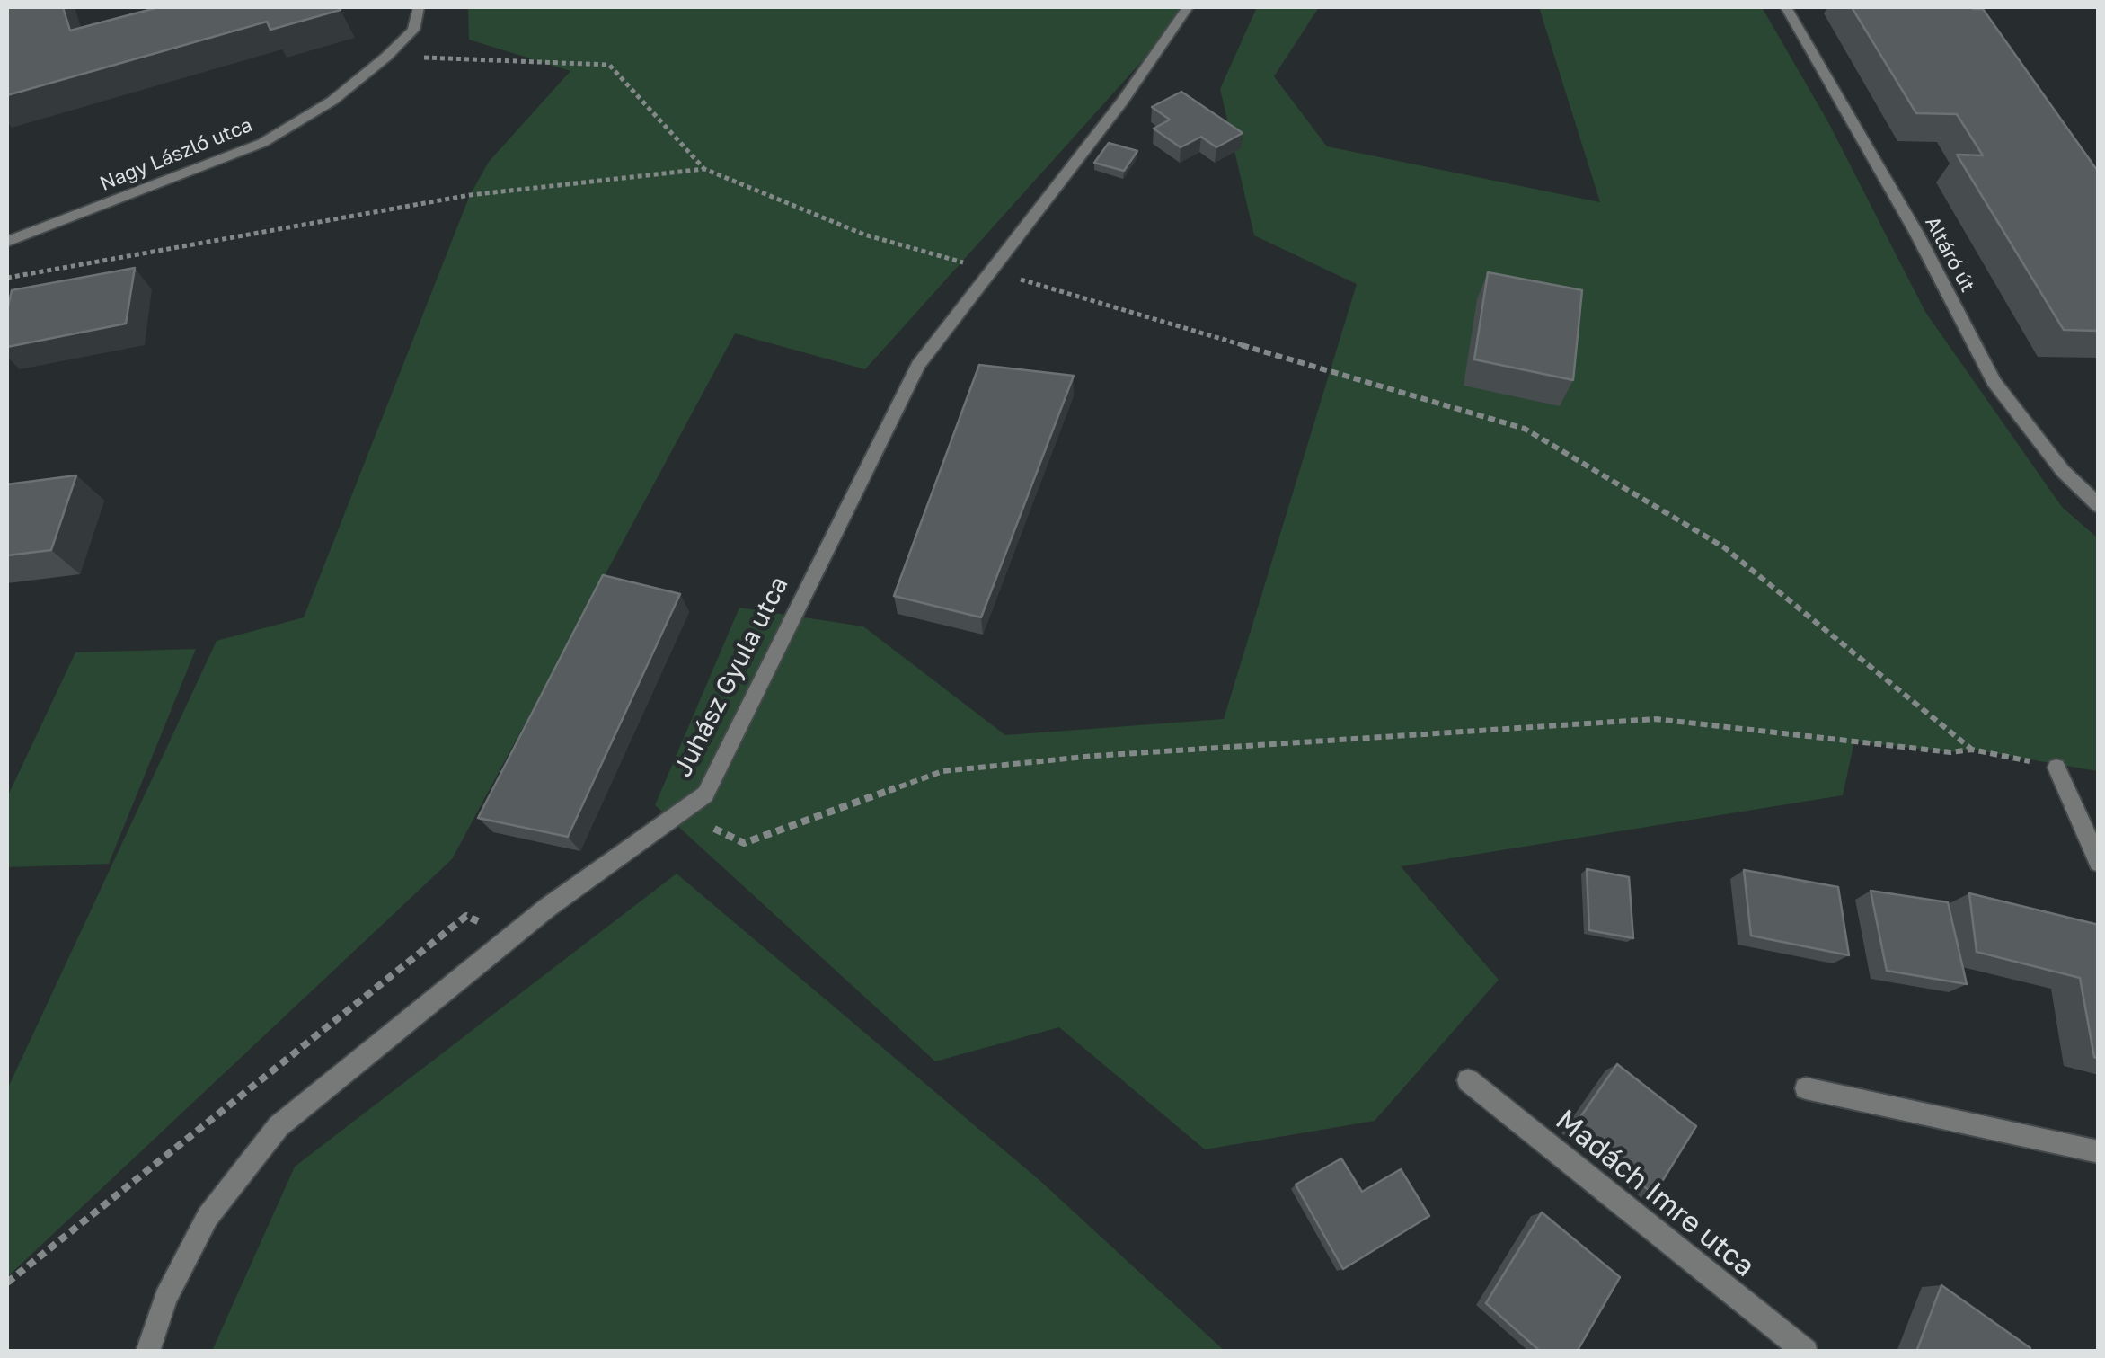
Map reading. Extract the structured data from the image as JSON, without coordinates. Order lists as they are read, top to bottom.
{
  "streets": {
    "street": [
      "Nagy László utca",
      "Altáró út",
      "Juhász Gyula utca",
      "Madách Imre utca"
    ]
  }
}
